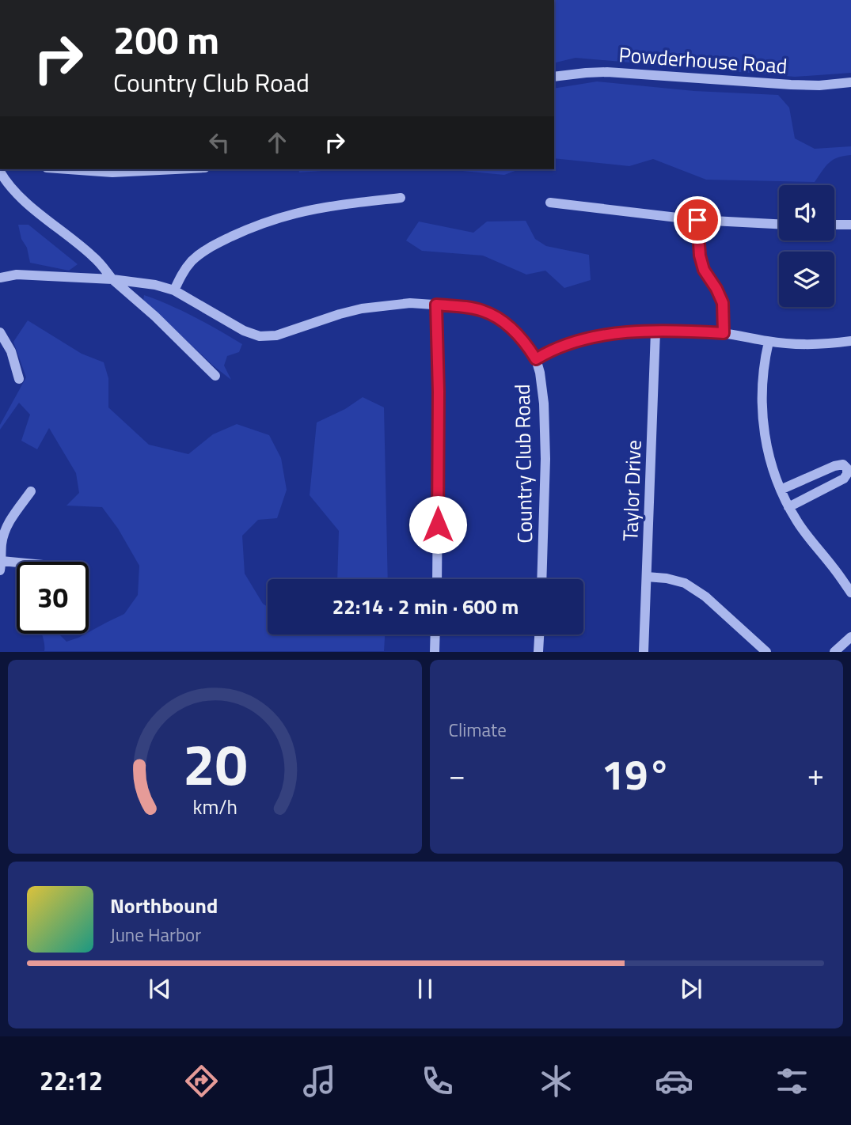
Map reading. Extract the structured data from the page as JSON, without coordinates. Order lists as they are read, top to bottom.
{
  "streets": {
    "street": ["Powderhouse Road", "Country Club Road", "Taylor Drive"]
  },
  "page": {
    "turn": ["200 m", "Country Club Road"],
    "limit": "30",
    "trip": "22:14 · 2 min · 600 m",
    "tile": "Climate",
    "heat": ["−", "19°", "+"],
    "song": ["Northbound", "June Harbor"],
    "tabs": "22:12",
    "gauge": ["20", "km/h"]
  }
}
